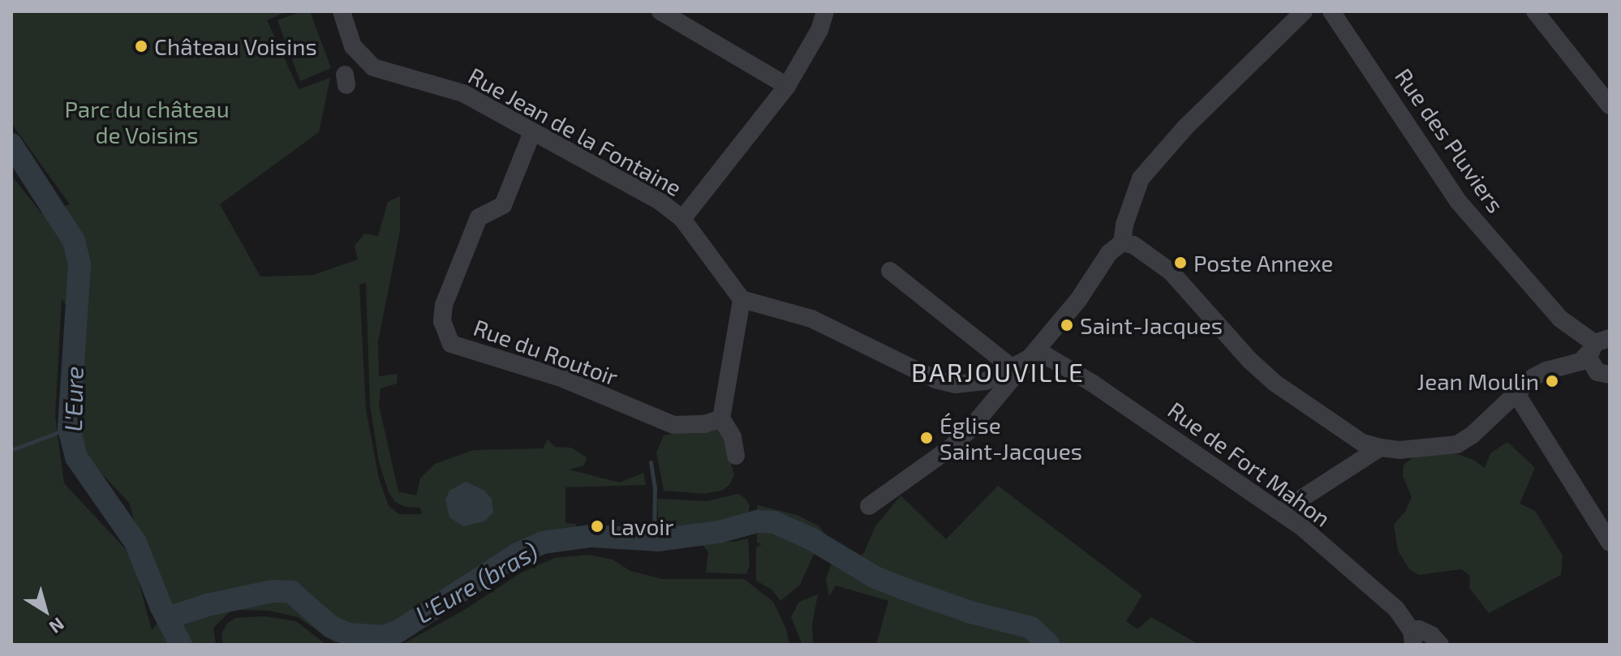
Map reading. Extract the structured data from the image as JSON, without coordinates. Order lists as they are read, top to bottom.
{
  "streets": {
    "street": [
      "Rue Jean de la Fontaine",
      "Rue des Pluviers",
      "Rue du Routoir",
      "Rue de Fort Mahon"
    ]
  },
  "crossings": [
    ["Rue Jean de la Fontaine", "Rue du Routoir"]
  ],
  "districts": ["BARJOUVILLE"],
  "water": ["L'Eure", "L'Eure (bras)"],
  "parks": ["Parc du château de Voisins"],
  "places": [
    "Château Voisins",
    "Poste Annexe",
    "Saint-Jacques",
    "Jean Moulin",
    "Église Saint-Jacques",
    "Lavoir"
  ],
  "north": "bottom right"
}
